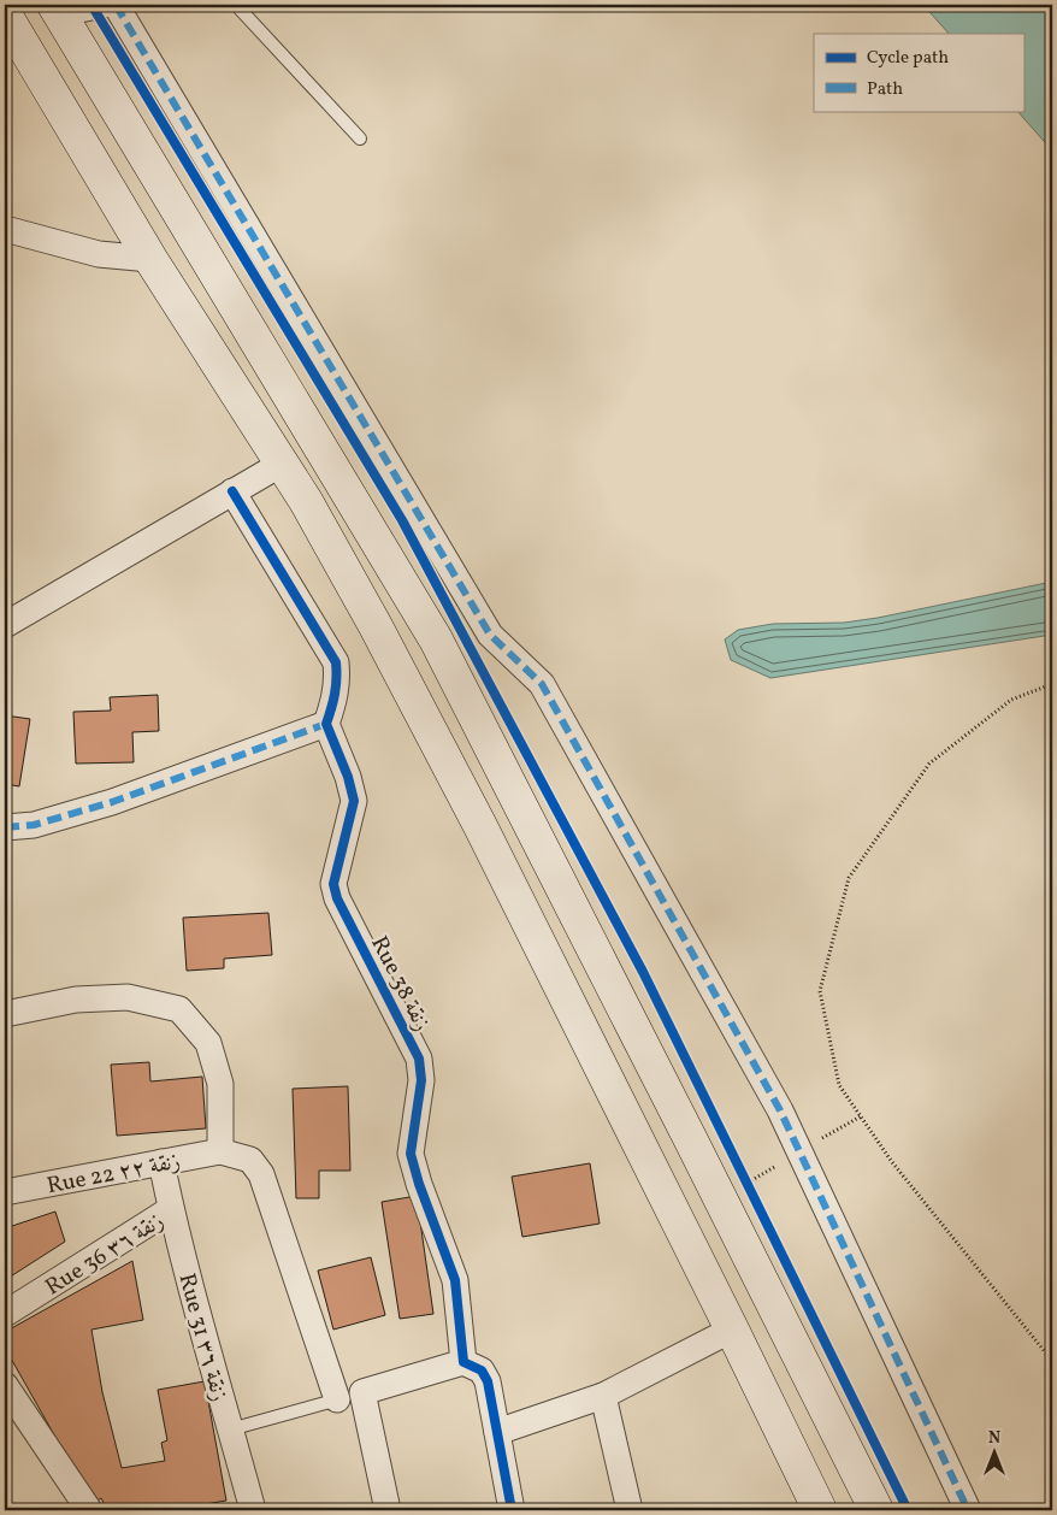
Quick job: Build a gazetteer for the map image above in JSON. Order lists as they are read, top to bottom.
{
  "streets": {
    "street": [
      "Rue 38 زنقة",
      "Rue 22 زنقة ٢٢",
      "Rue 36 زنقة ٣٦",
      "Rue 31 زنقة ٣٦"
    ]
  },
  "crossings": [
    ["Rue 22 زنقة ٢٢", "Rue 31 زنقة ٣٦"],
    ["Rue 36 زنقة ٣٦", "Rue 31 زنقة ٣٦"]
  ],
  "legend": ["Cycle path", "Path"],
  "north": "top"
}
